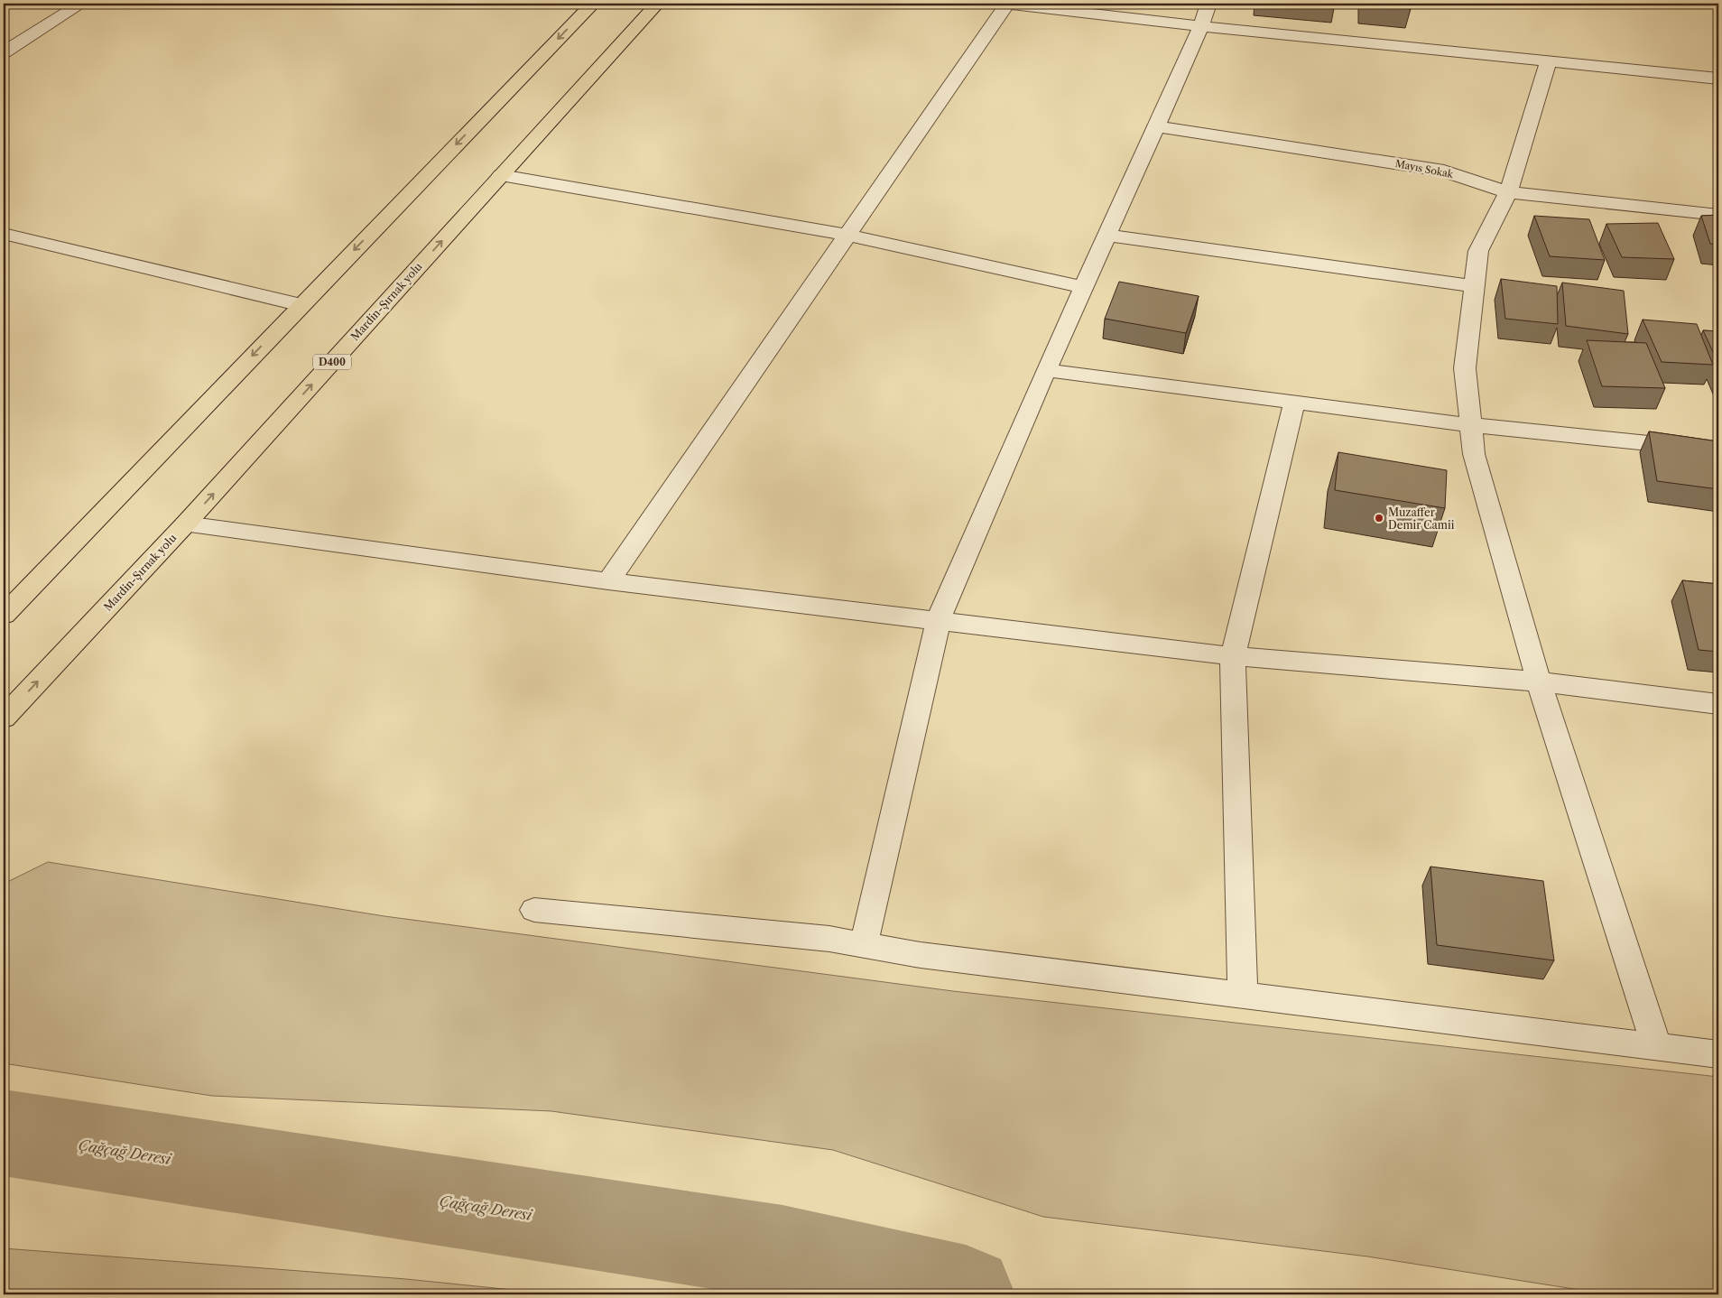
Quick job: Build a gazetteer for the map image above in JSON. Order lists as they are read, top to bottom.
{
  "streets": {
    "highway": ["Mardin-Şırnak yolu", "D400"],
    "street": ["Mayıs Sokak"]
  },
  "water": ["Çağçağ Deresi"],
  "places": ["Muzaffer Demir Camii"]
}
